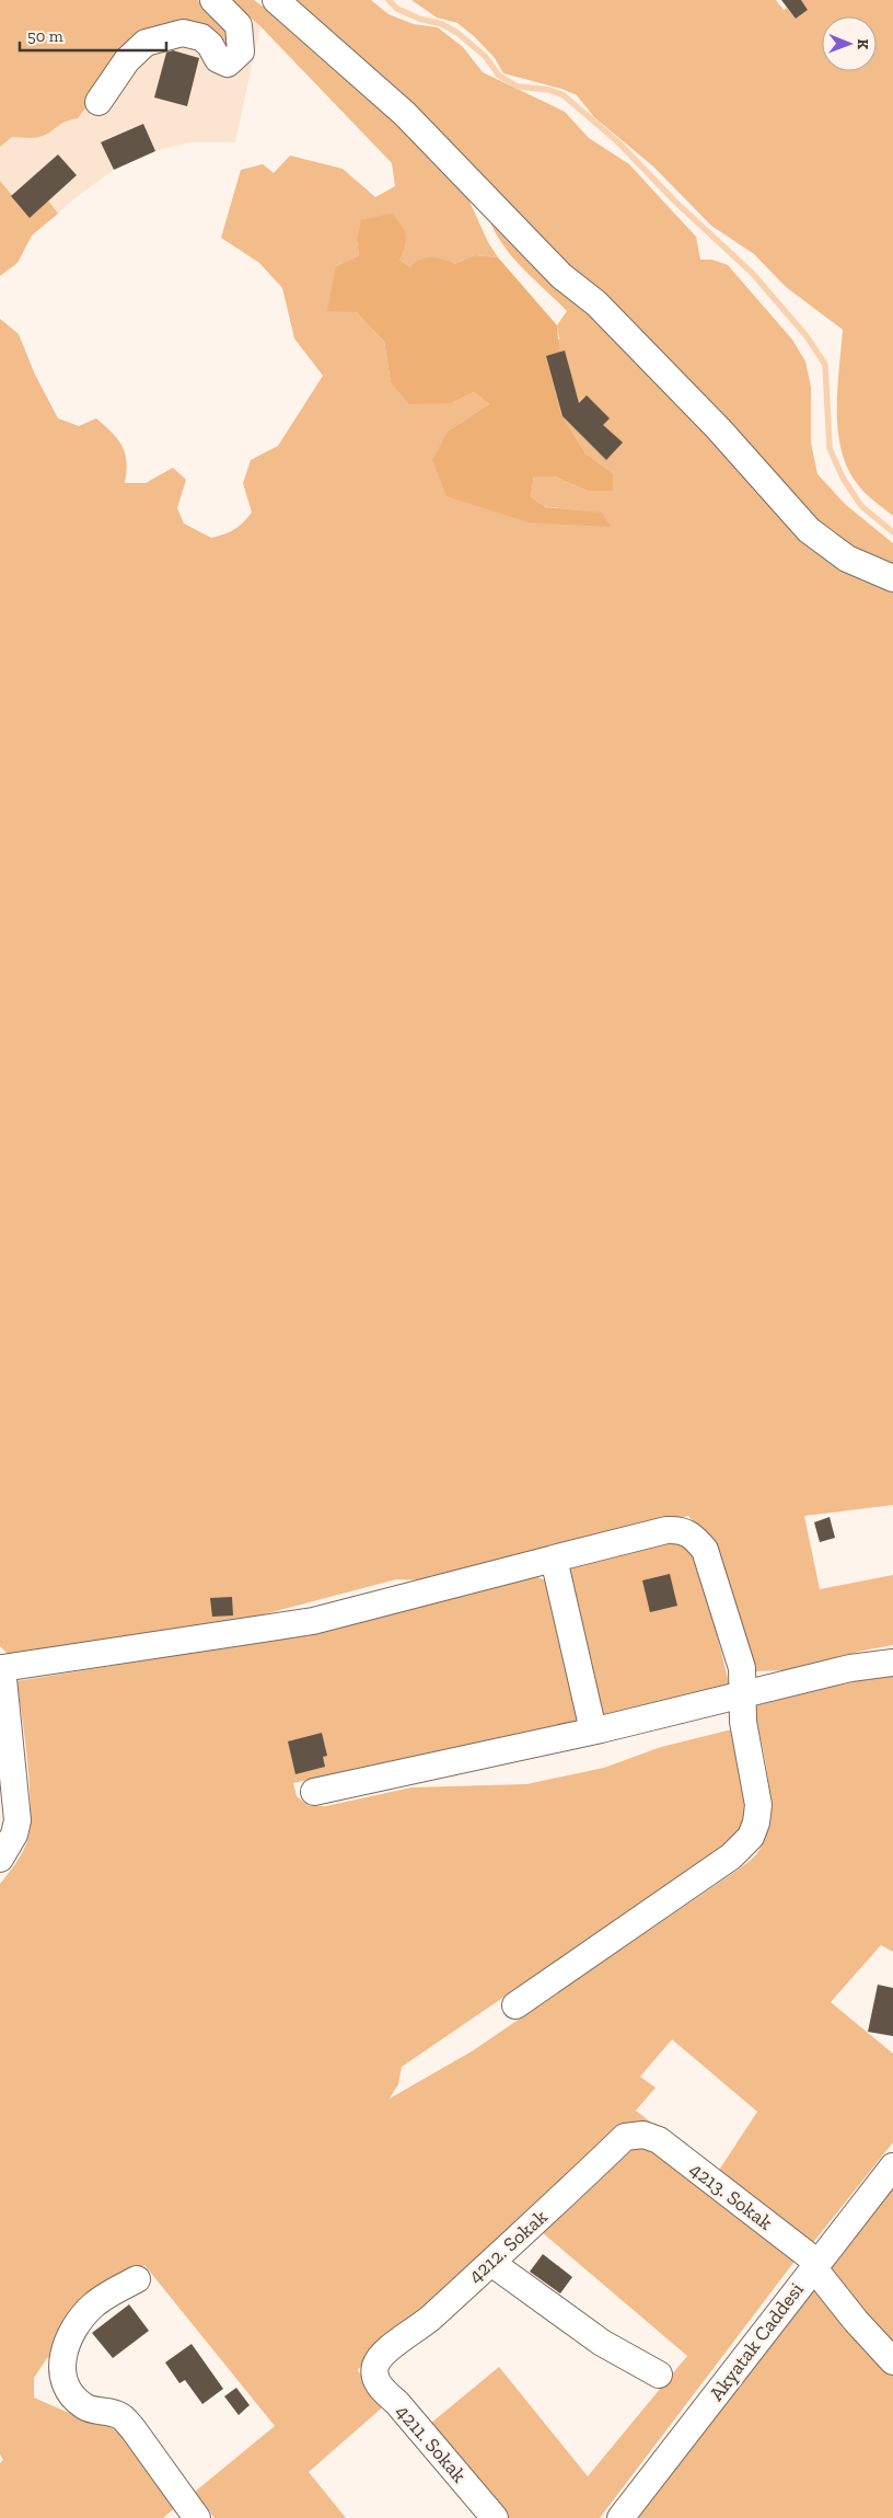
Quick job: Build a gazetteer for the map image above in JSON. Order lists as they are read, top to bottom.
{
  "streets": {
    "street": [
      "4213. Sokak",
      "4212. Sokak",
      "Akyatak Caddesi",
      "4211. Sokak"
    ]
  },
  "crossings": [
    ["4213. Sokak", "4212. Sokak"],
    ["4213. Sokak", "Akyatak Caddesi"],
    ["4212. Sokak", "4211. Sokak"]
  ],
  "scale_bar": "50 m",
  "north": "right"
}
